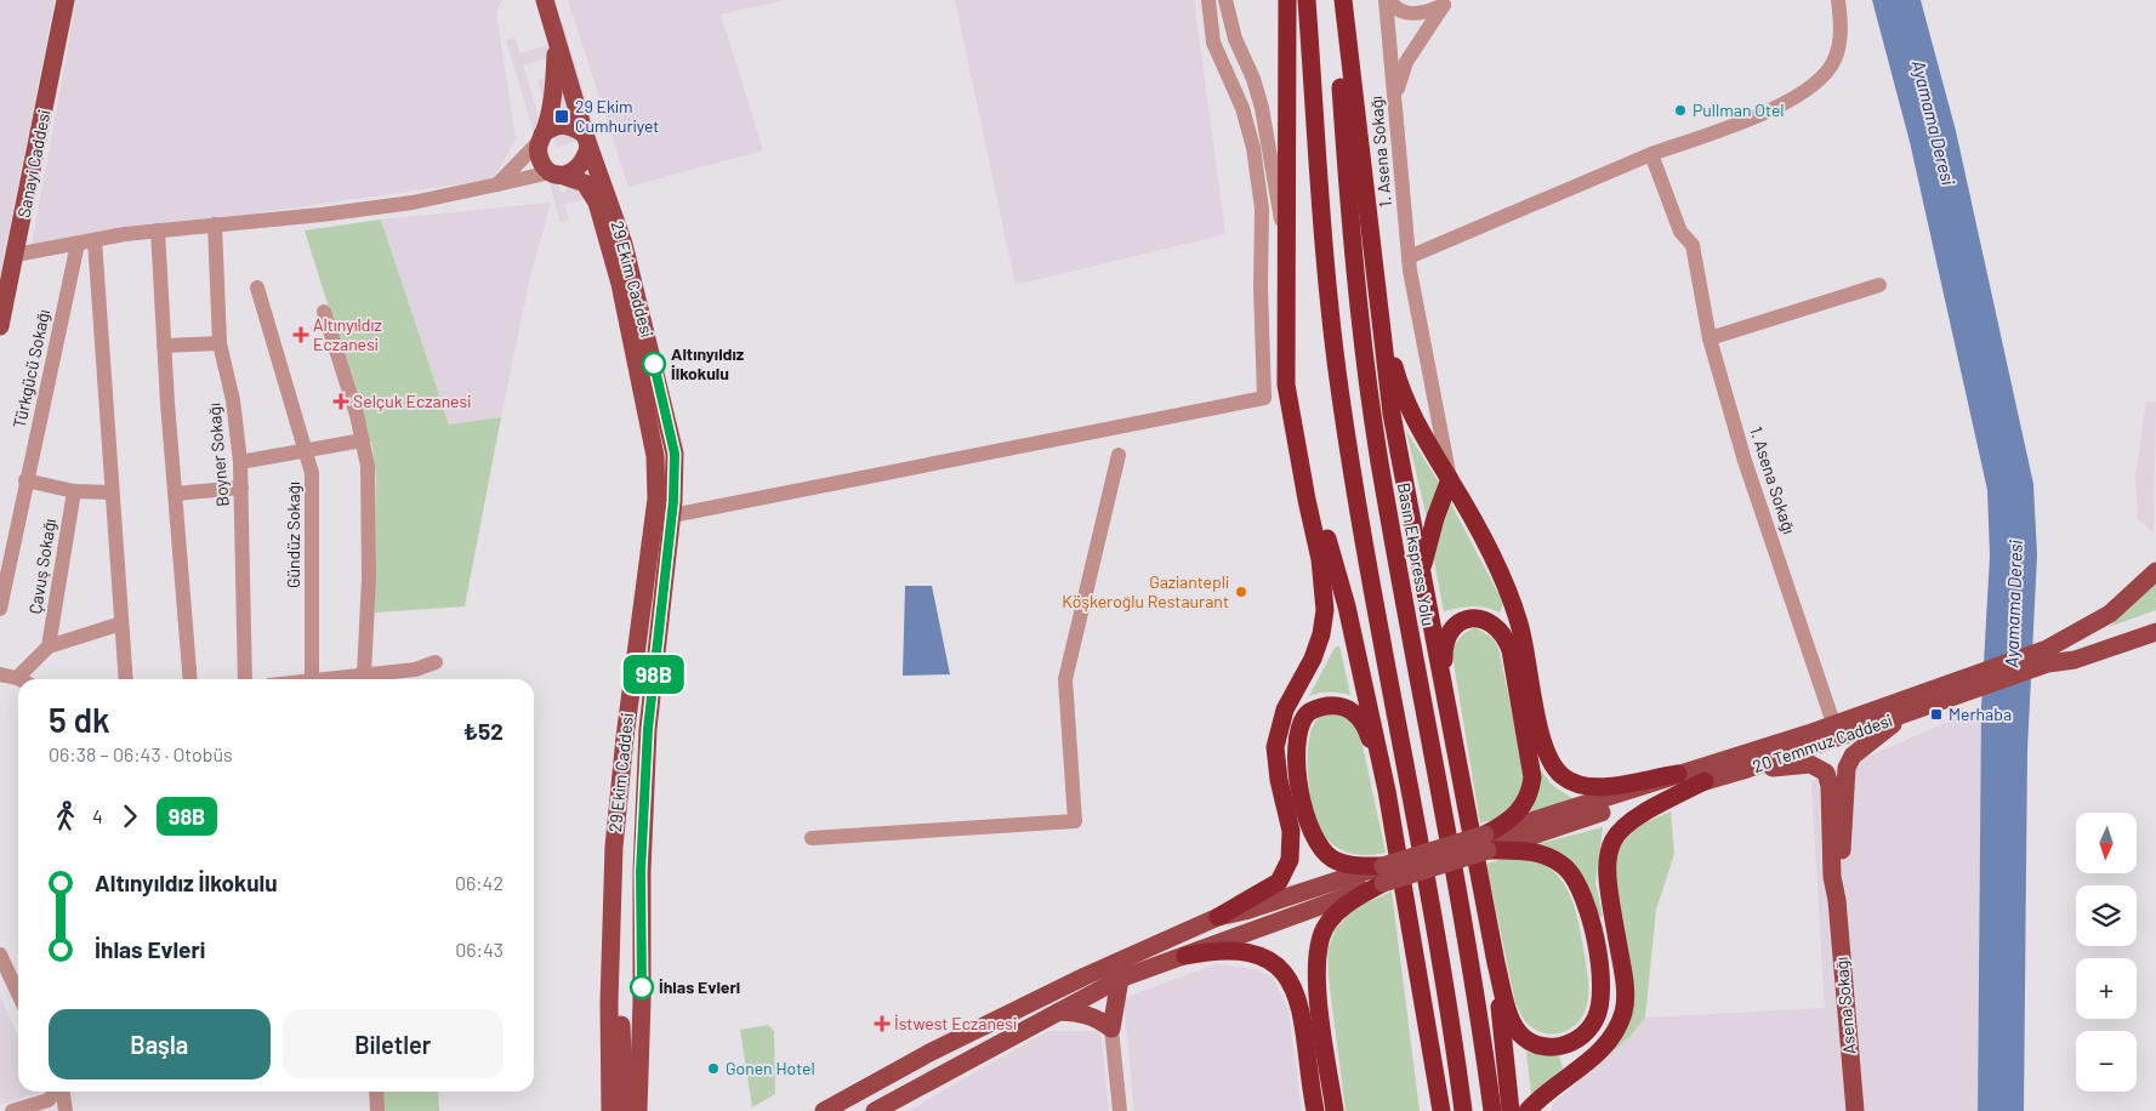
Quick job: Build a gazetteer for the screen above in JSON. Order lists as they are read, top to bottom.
{
  "streets": {
    "highway": ["Basın Ekspress Yolu"],
    "main road": [
      "Sanayi Caddesi",
      "29 Ekim Caddesi",
      "20 Temmuz Caddesi",
      "Asena Sokağı"
    ],
    "street": [
      "1. Asena Sokağı",
      "Türkgücü Sokağı",
      "Boyner Sokağı",
      "Gündüz Sokağı",
      "Çavuş Sokağı"
    ]
  },
  "water": ["Ayamama Deresi"],
  "places": {
    "other": [
      "Pullman Otel",
      "Altınyıldız İlkokulu",
      "Gaziantepli Köşkeroğlu Restaurant",
      "İhlas Evleri",
      "Gonen Hotel"
    ],
    "transit": ["29 Ekim Cumhuriyet", "Merhaba"],
    "health": ["Altınyıldız Eczanesi", "Selçuk Eczanesi", "İstwest Eczanesi"]
  },
  "lines": ["bus line 98B"],
  "north": "bottom",
  "page": {
    "on_map": "98B",
    "heading": ["5 dk", "06:38 – 06:43 · Otobüs", "₺52"],
    "legs": ["4", "98B"],
    "map_buttons": ["+", "−"],
    "list": [
      {
        "name": "Altınyıldız İlkokulu",
        "value": "06:42"
      },
      {
        "name": "İhlas Evleri",
        "value": "06:43"
      }
    ],
    "buttons": ["Başla", "Biletler"]
  }
}
